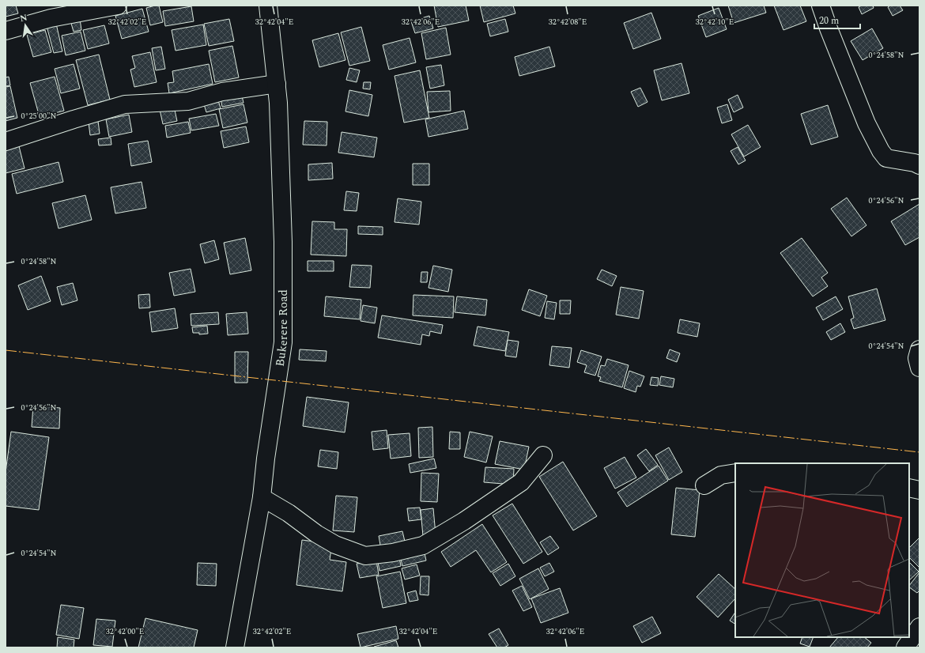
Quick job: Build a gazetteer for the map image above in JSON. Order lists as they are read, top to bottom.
{
  "streets": {
    "street": ["Bukerere Road"]
  },
  "scale_bar": "20 m",
  "north": "top",
  "coordinates": [
    "32°42'02\"E",
    "32°42'04\"E",
    "32°42'06\"E",
    "32°42'08\"E",
    "32°42'10\"E",
    "0°24'58\"N",
    "0°25'00\"N",
    "0°24'56\"N",
    "0°24'54\"N",
    "32°42'00\"E"
  ]
}
